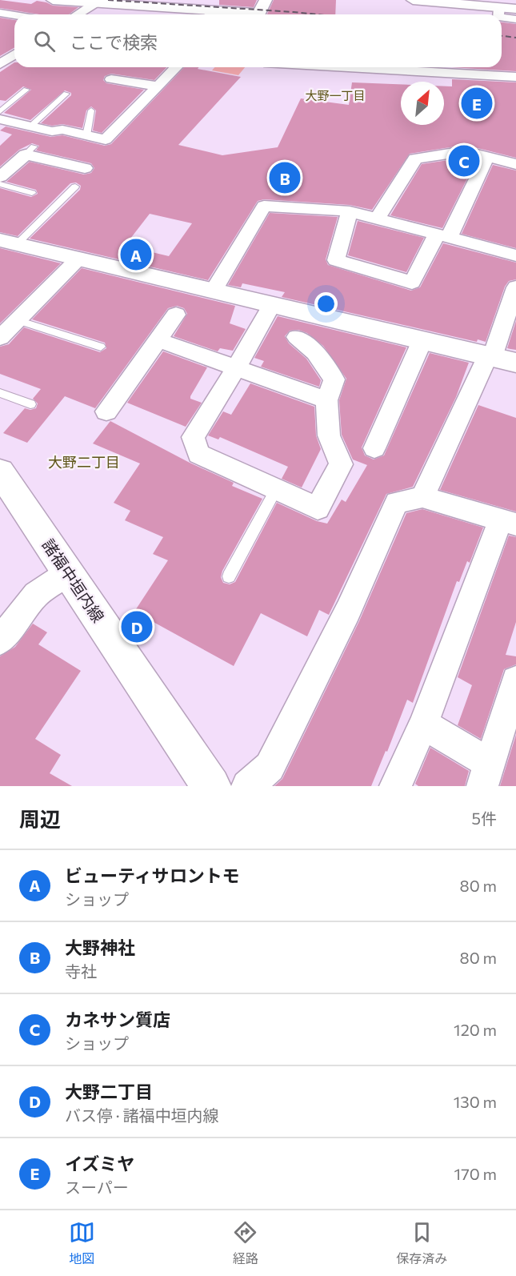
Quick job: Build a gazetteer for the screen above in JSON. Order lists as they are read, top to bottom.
{
  "streets": {
    "street": ["諸福中垣内線"]
  },
  "districts": ["大野一丁目", "大野二丁目"],
  "north": "top right",
  "page": {
    "search": "ここで検索",
    "pins": [
      "E",
      "C",
      "B",
      "A",
      "D"
    ],
    "heading": ["周辺", "5件"],
    "list": [
      {
        "mark": "A",
        "name": "ビューティサロントモ",
        "note": "ショップ",
        "value": "80 m"
      },
      {
        "mark": "B",
        "name": "大野神社",
        "note": "寺社",
        "value": "80 m"
      },
      {
        "mark": "C",
        "name": "カネサン質店",
        "note": "ショップ",
        "value": "120 m"
      },
      {
        "mark": "D",
        "name": "大野二丁目",
        "note": "バス停 · 諸福中垣内線",
        "value": "130 m"
      },
      {
        "mark": "E",
        "name": "イズミヤ",
        "note": "スーパー",
        "value": "170 m"
      }
    ],
    "nav": ["地図", "経路", "保存済み"]
  }
}
